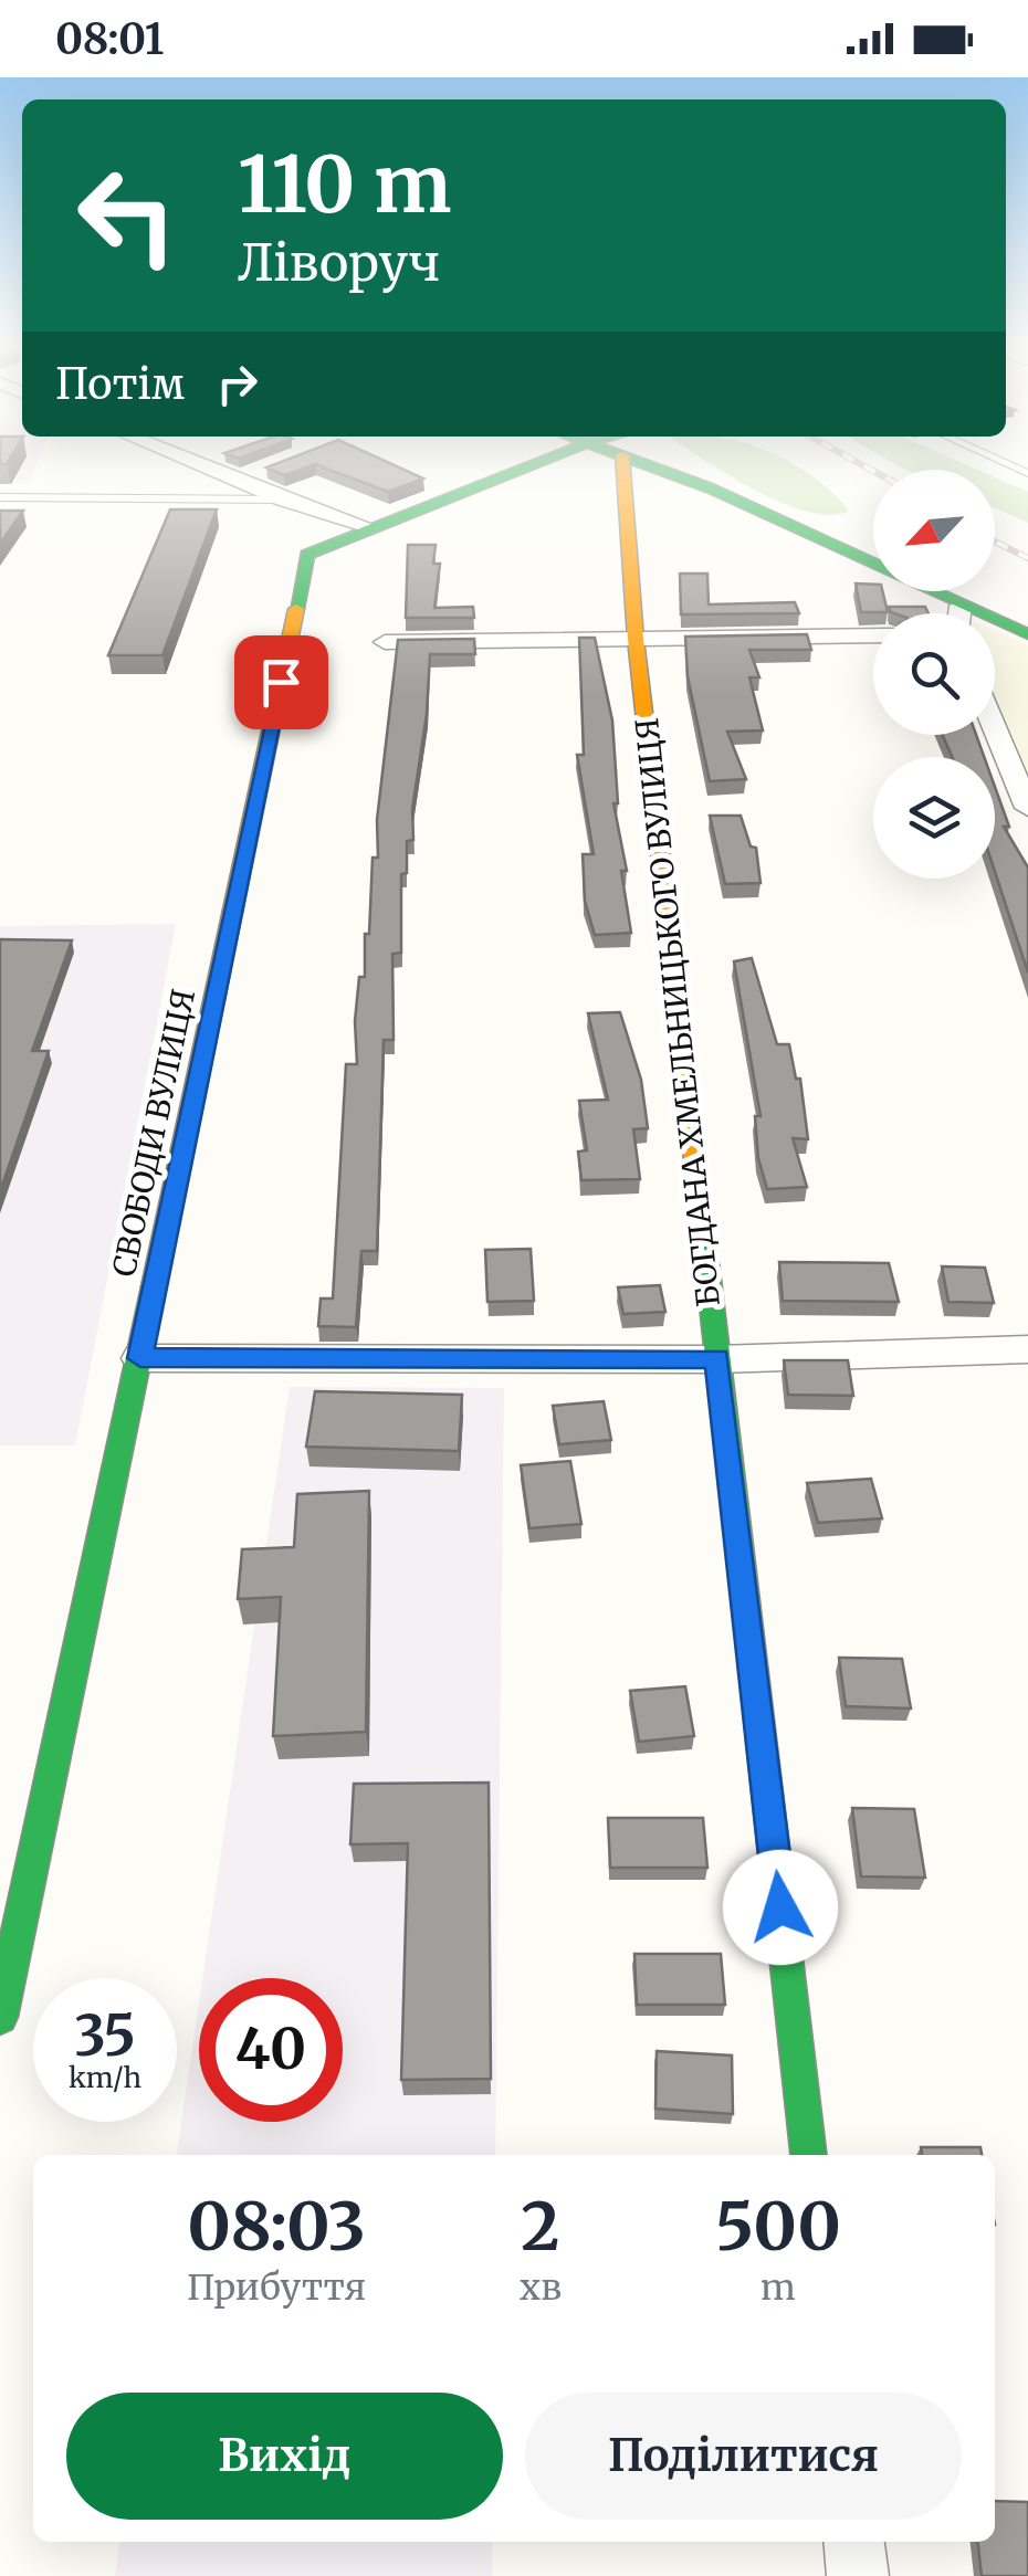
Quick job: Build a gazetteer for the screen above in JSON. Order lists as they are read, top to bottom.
{
  "streets": {
    "street": ["БОГДАНА ХМЕЛЬНИЦЬКОГО ВУЛИЦЯ", "СВОБОДИ ВУЛИЦЯ"]
  },
  "north": "bottom left",
  "page": {
    "status": "08:01",
    "turn": ["110 m", "Ліворуч"],
    "then": "Потім",
    "speed": "35 km/h",
    "limit": "40",
    "eta": [
      "08:03",
      "Прибуття",
      "2",
      "хв",
      "500",
      "m"
    ],
    "buttons": ["Вихід", "Поділитися"]
  }
}
